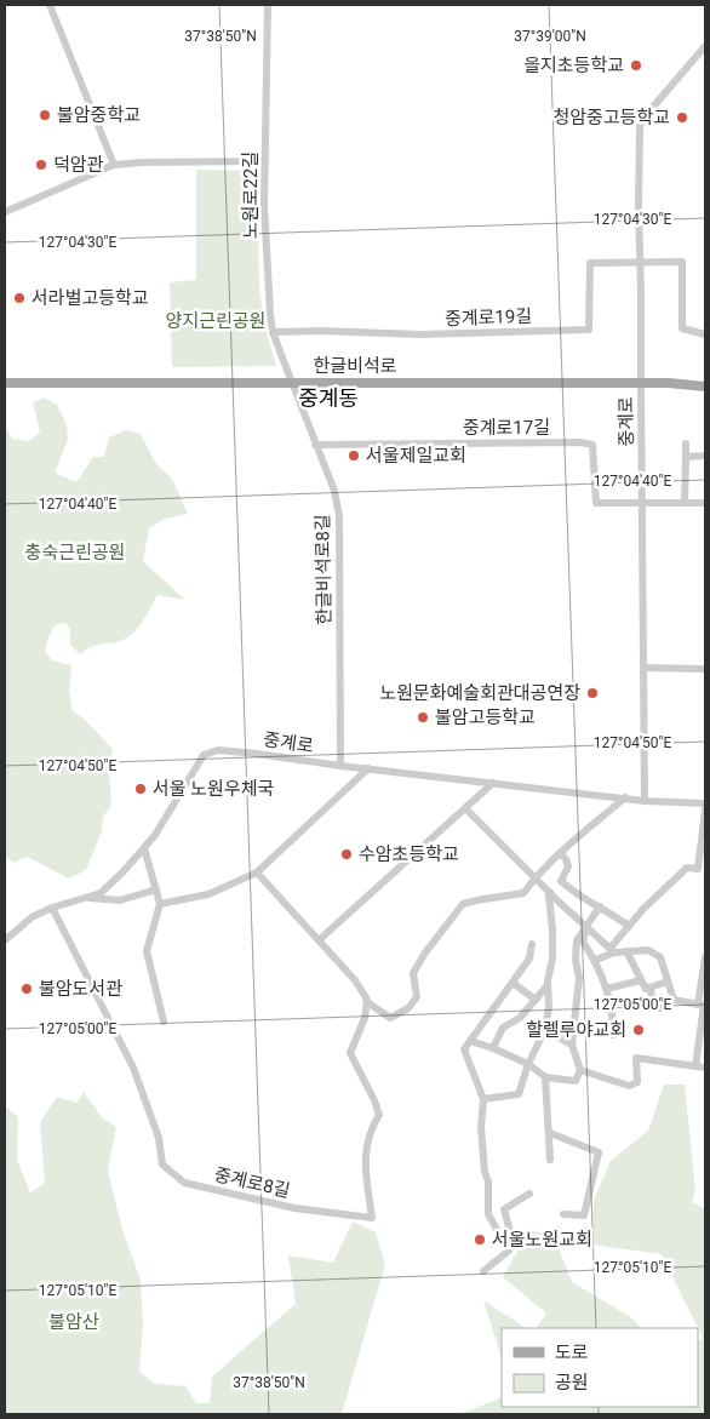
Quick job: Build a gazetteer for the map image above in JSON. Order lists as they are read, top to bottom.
{
  "streets": {
    "main road": ["한글비석로"],
    "street": [
      "노원로22길",
      "중계로19길",
      "중계로",
      "중계로17길",
      "한글비석로8길",
      "중계로8길"
    ]
  },
  "crossings": [
    ["노원로22길", "중계로19길"],
    ["노원로22길", "한글비석로"],
    ["노원로22길", "한글비석로8길"],
    ["중계로19길", "중계로"],
    ["한글비석로", "중계로"],
    ["한글비석로", "한글비석로8길"],
    ["중계로", "중계로17길"],
    ["중계로", "한글비석로8길"],
    ["중계로", "중계로8길"],
    ["중계로17길", "한글비석로8길"]
  ],
  "districts": ["중계동"],
  "parks": ["양지근린공원", "충숙근린공원", "불암산"],
  "places": [
    "을지초등학교",
    "불암중학교",
    "청암중고등학교",
    "덕암관",
    "서라벌고등학교",
    "서울제일교회",
    "노원문화예술회관대공연장",
    "불암고등학교",
    "서울 노원우체국",
    "수암초등학교",
    "불암도서관",
    "할렐루야교회",
    "서울노원교회"
  ],
  "legend": ["도로", "공원"],
  "coordinates": [
    "37°38'50\"N",
    "37°39'00\"N",
    "127°04'30\"E",
    "127°04'40\"E",
    "127°04'50\"E",
    "127°05'00\"E",
    "127°05'10\"E"
  ]
}
